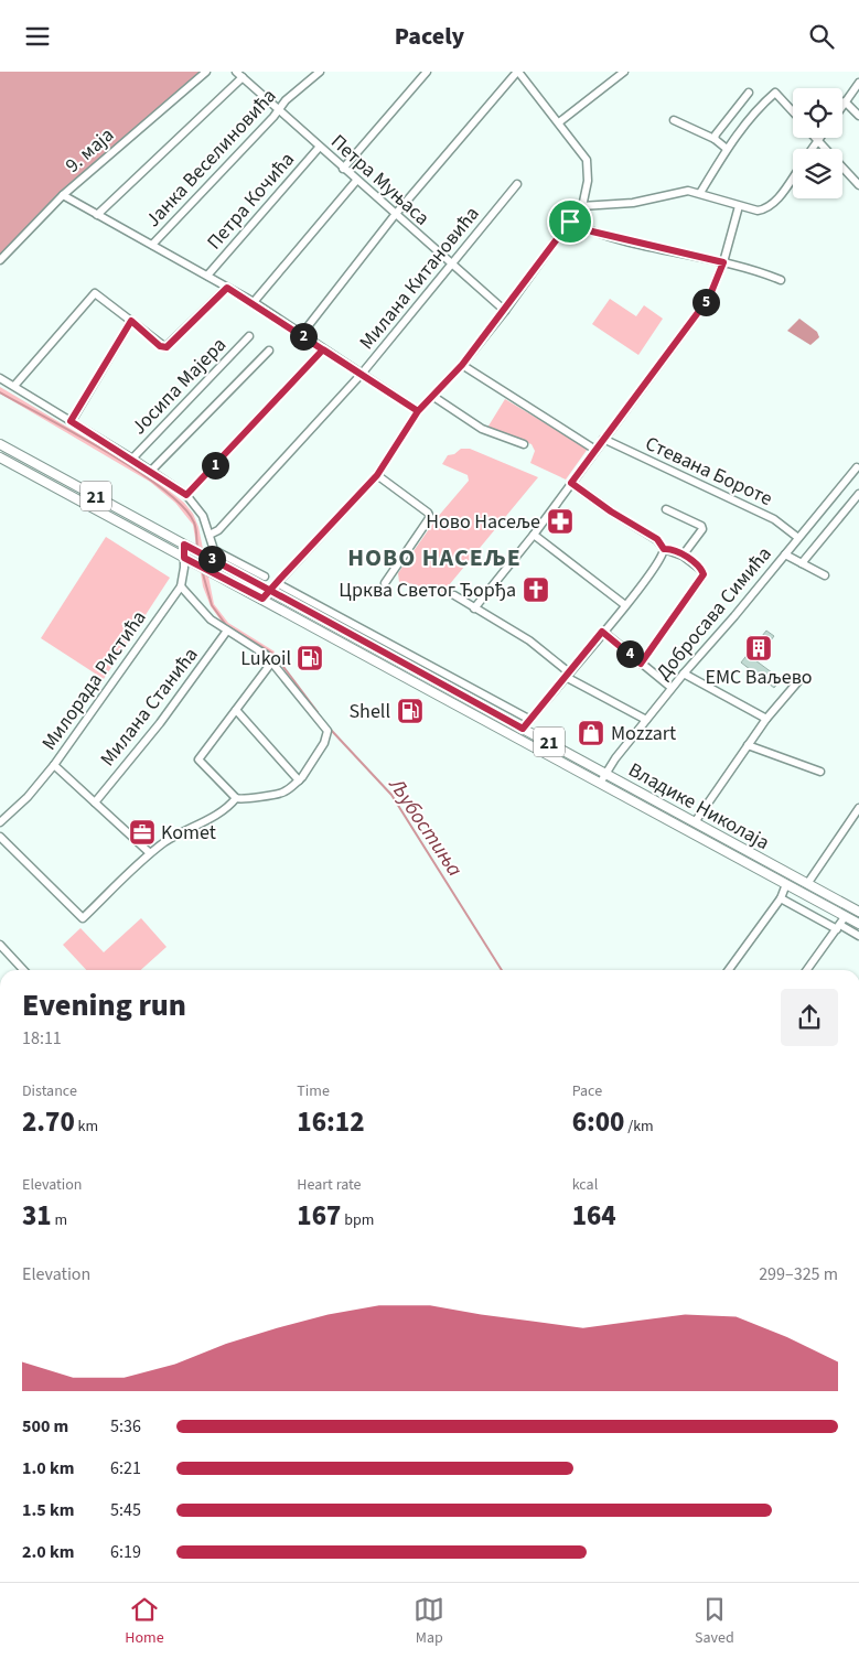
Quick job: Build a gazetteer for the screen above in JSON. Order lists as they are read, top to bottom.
{
  "streets": {
    "main road": ["21", "Владике Николаја"],
    "street": [
      "9. маја",
      "Јанка Веселиновића",
      "Петра Муњаса",
      "Петра Кочића",
      "Милана Китановића",
      "Јосипа Мајера",
      "Стевана Бороте",
      "Добросава Симића",
      "Милорада Ристића",
      "Милана Станића"
    ]
  },
  "crossings": [
    ["Јанка Веселиновића", "Петра Муњаса"],
    ["Петра Муњаса", "Петра Кочића"],
    ["Петра Муњаса", "Милана Китановића"],
    ["Стевана Бороте", "Добросава Симића"],
    ["Добросава Симића", "Владике Николаја"],
    ["Милорада Ристића", "Владике Николаја"]
  ],
  "districts": ["НОВО НАСЕЉЕ"],
  "water": ["Љубостиња"],
  "places": {
    "pharmacy": ["Ново Насеље"],
    "church": ["Црква Светог Ђорђа"],
    "building": ["ЕМС Ваљево"],
    "fuel station": ["Lukoil", "Shell"],
    "shop": ["Mozzart"],
    "office": ["Komet"]
  },
  "page": {
    "header": "Pacely",
    "pins": [
      "5",
      "2",
      "1",
      "3",
      "4"
    ],
    "heading": ["Evening run", "18:11"],
    "stats": [
      ["Distance", "2.70 km"],
      ["Time", "16:12"],
      ["Pace", "6:00 /km"],
      ["Elevation", "31 m"],
      ["Heart rate", "167 bpm"],
      ["kcal", "164"]
    ],
    "chart": ["Elevation", "299–325 m"],
    "list": [
      {
        "name": "500 m",
        "note": "5:36"
      },
      {
        "name": "1.0 km",
        "note": "6:21"
      },
      {
        "name": "1.5 km",
        "note": "5:45"
      },
      {
        "name": "2.0 km",
        "note": "6:19"
      }
    ],
    "tabs": ["Home", "Map", "Saved"]
  }
}
